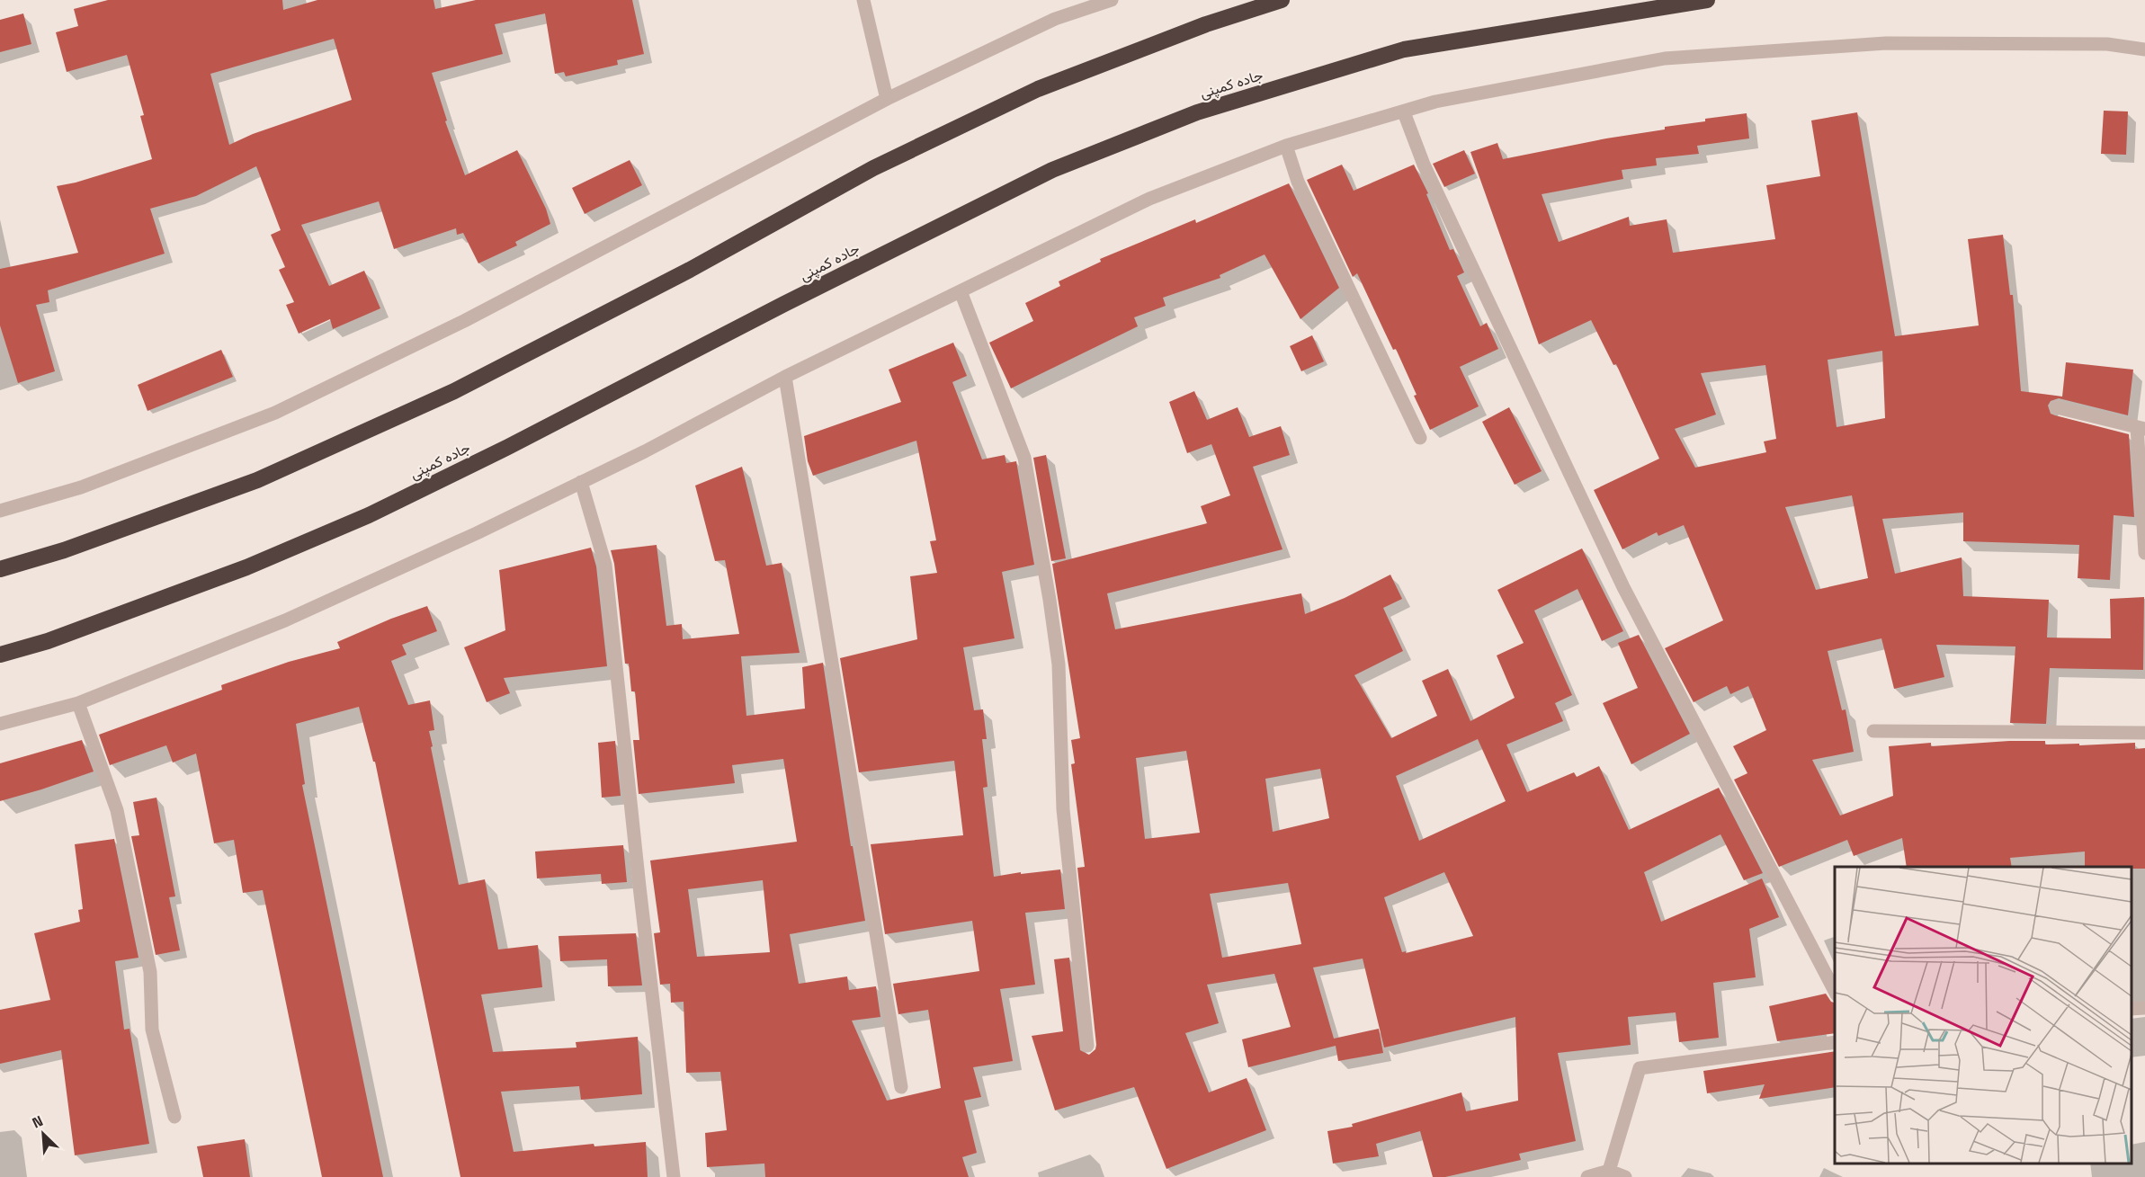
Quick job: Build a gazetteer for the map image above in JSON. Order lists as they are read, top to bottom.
{
  "streets": {
    "highway": ["جاده کمپنی"]
  },
  "north": "top left"
}
